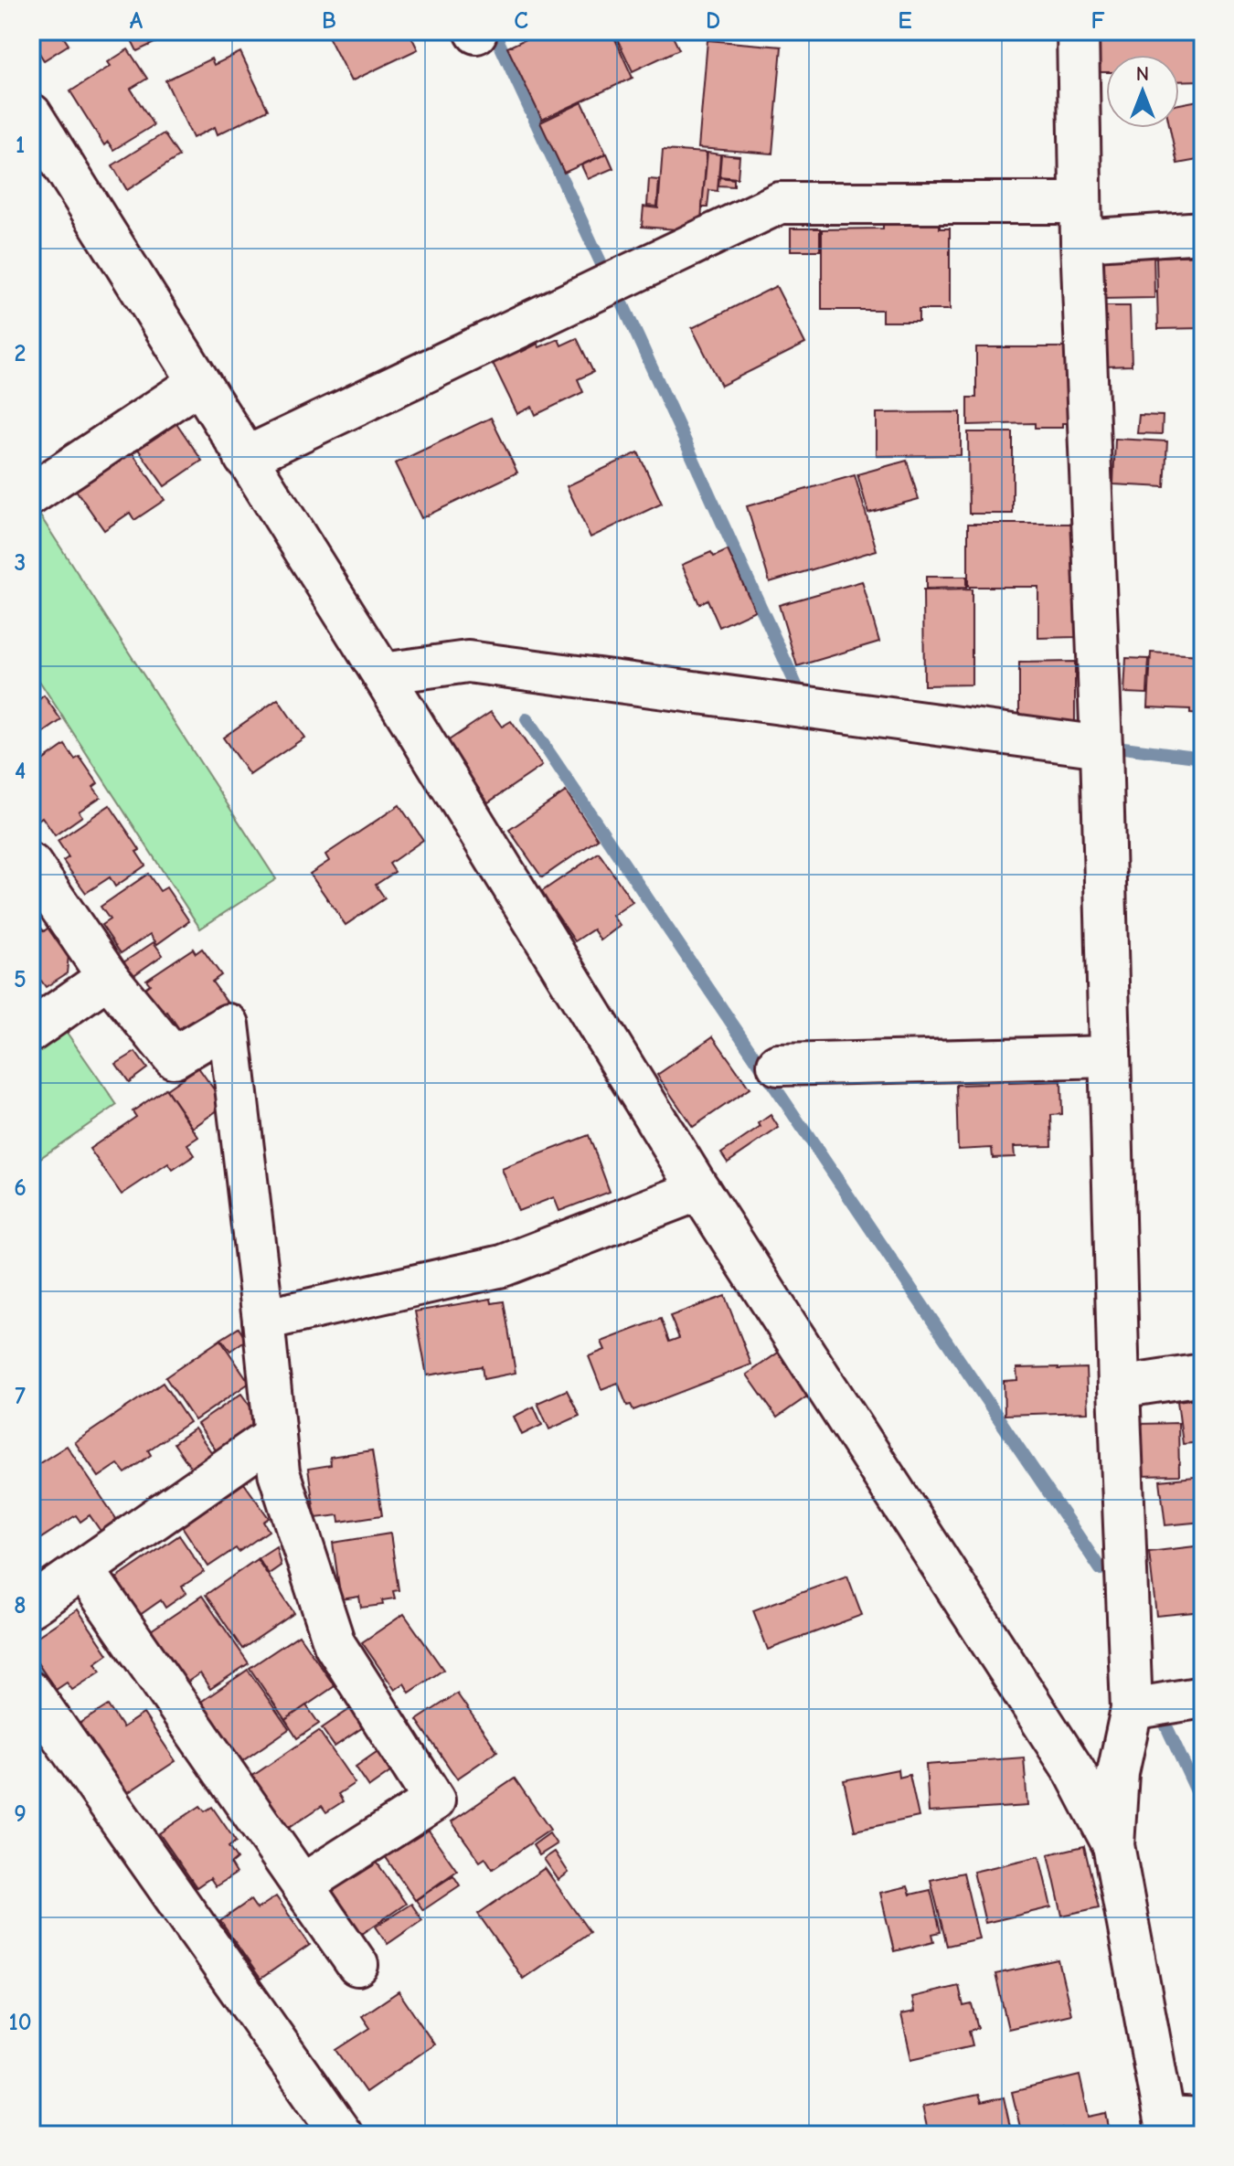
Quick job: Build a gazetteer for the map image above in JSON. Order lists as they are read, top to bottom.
{
  "north": "top",
  "grid": {
    "columns": [
      "A",
      "B",
      "C",
      "D",
      "E",
      "F"
    ],
    "rows": [
      "1",
      "2",
      "3",
      "4",
      "5",
      "6",
      "7",
      "8",
      "9",
      "10"
    ]
  }
}
